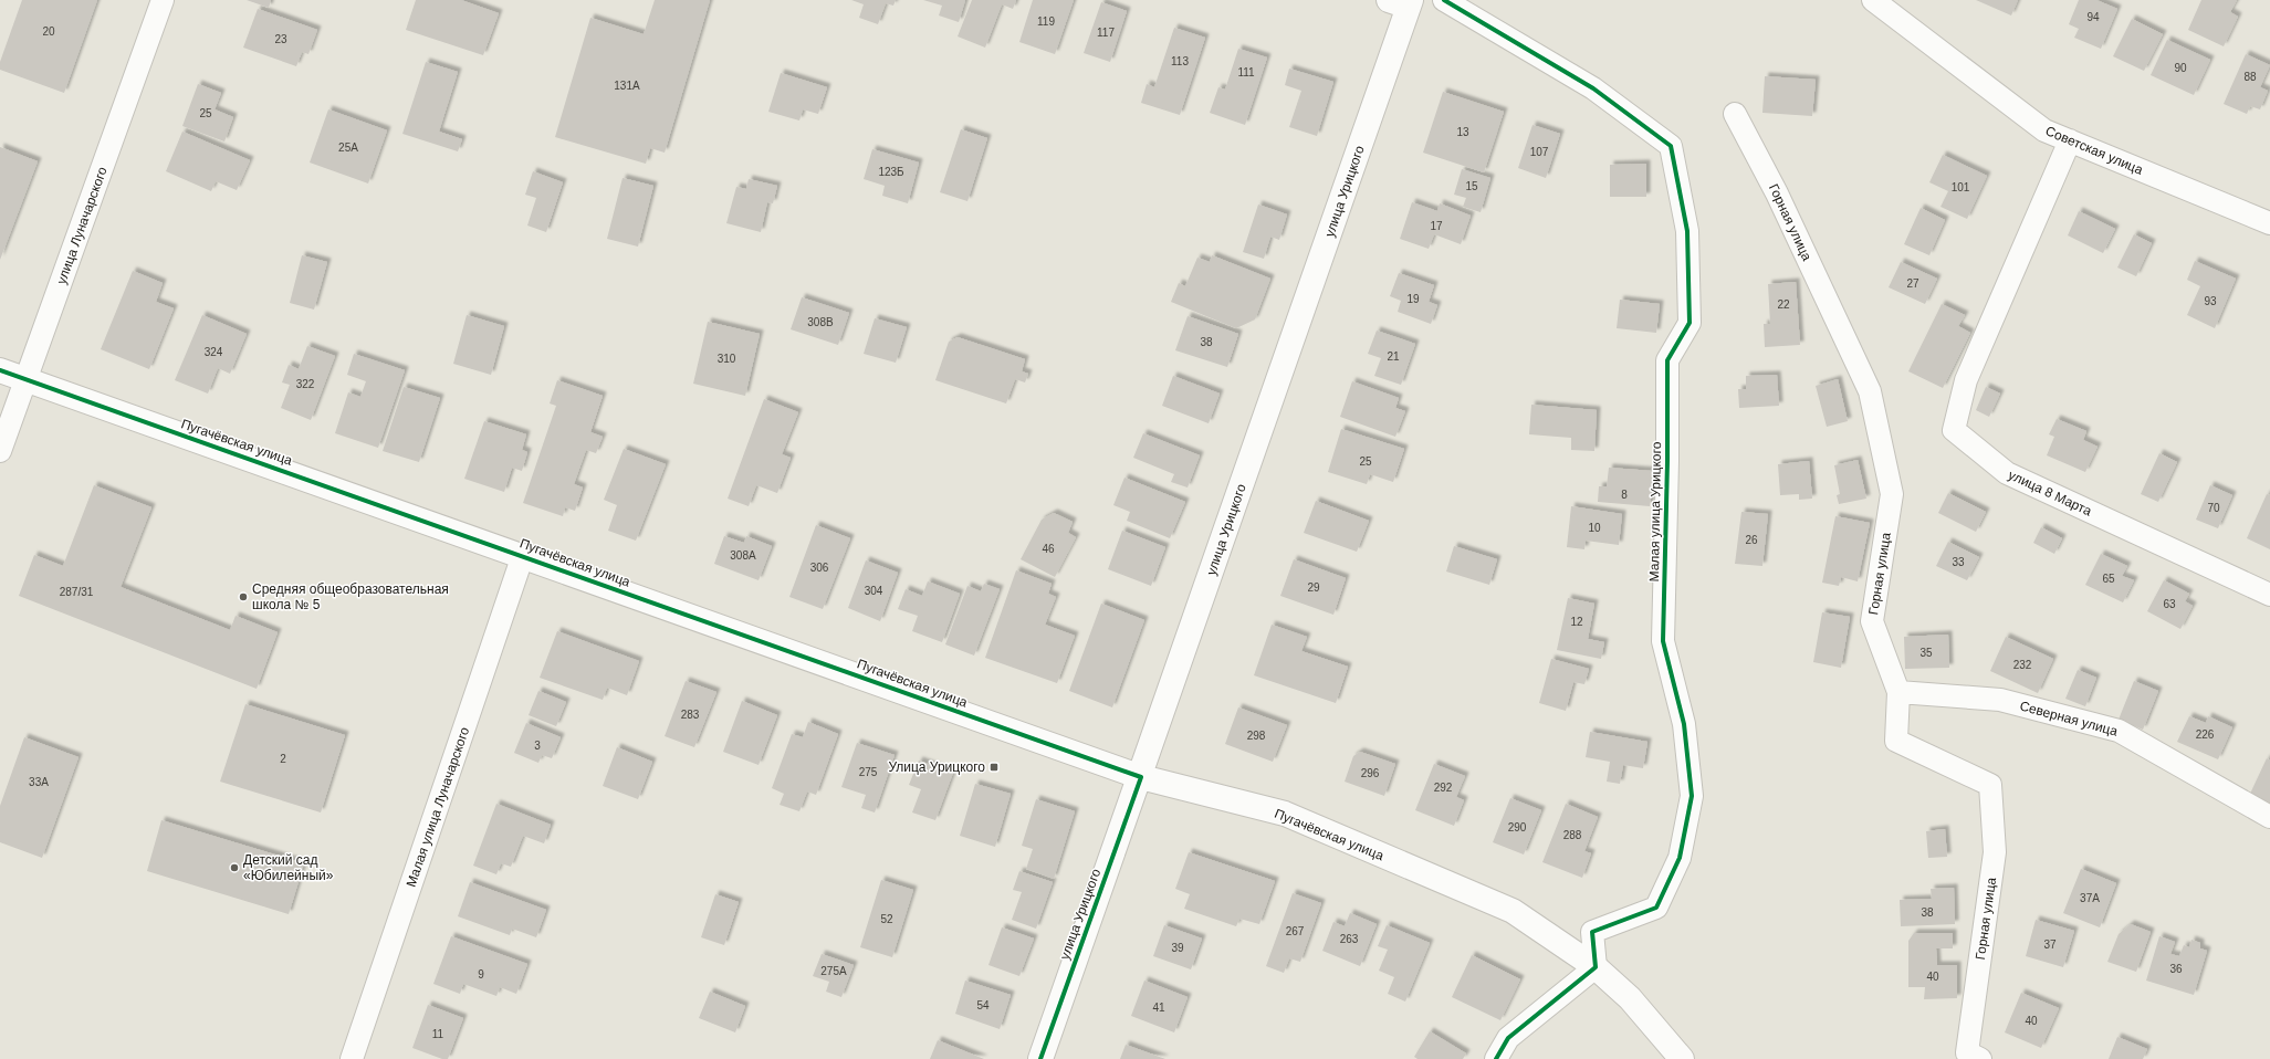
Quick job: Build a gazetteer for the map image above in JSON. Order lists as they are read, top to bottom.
{
  "streets": {
    "street": [
      "Советская улица",
      "улица Урицкого",
      "Горная улица",
      "улица Луначарского",
      "Пугачёвская улица",
      "улица 8 Марта",
      "Малая улица Урицкого",
      "Северная улица",
      "Малая улица Луначарского"
    ]
  },
  "crossings": [
    ["Советская улица", "улица 8 Марта"],
    ["улица Урицкого", "Пугачёвская улица"],
    ["Горная улица", "Северная улица"],
    ["улица Луначарского", "Пугачёвская улица"],
    ["Пугачёвская улица", "Малая улица Урицкого"],
    ["Пугачёвская улица", "Малая улица Луначарского"]
  ],
  "places": {
    "other": ["Средняя общеобразовательная школа № 5", "Детский сад «Юбилейный»"],
    "transit": ["Улица Урицкого"]
  },
  "house_numbers": [
    "94",
    "119",
    "20",
    "117",
    "23",
    "113",
    "90",
    "111",
    "88",
    "131А",
    "25",
    "13",
    "25А",
    "107",
    "123Б",
    "15",
    "101",
    "17",
    "27",
    "19",
    "93",
    "22",
    "308В",
    "38",
    "324",
    "21",
    "310",
    "322",
    "25",
    "8",
    "70",
    "10",
    "26",
    "46",
    "308А",
    "33",
    "306",
    "65",
    "29",
    "304",
    "287/31",
    "63",
    "12",
    "35",
    "232",
    "283",
    "226",
    "298",
    "3",
    "2",
    "275",
    "296",
    "33А",
    "292",
    "290",
    "288",
    "37А",
    "38",
    "52",
    "267",
    "263",
    "37",
    "39",
    "36",
    "275А",
    "9",
    "40",
    "54",
    "41",
    "40",
    "11"
  ]
}
